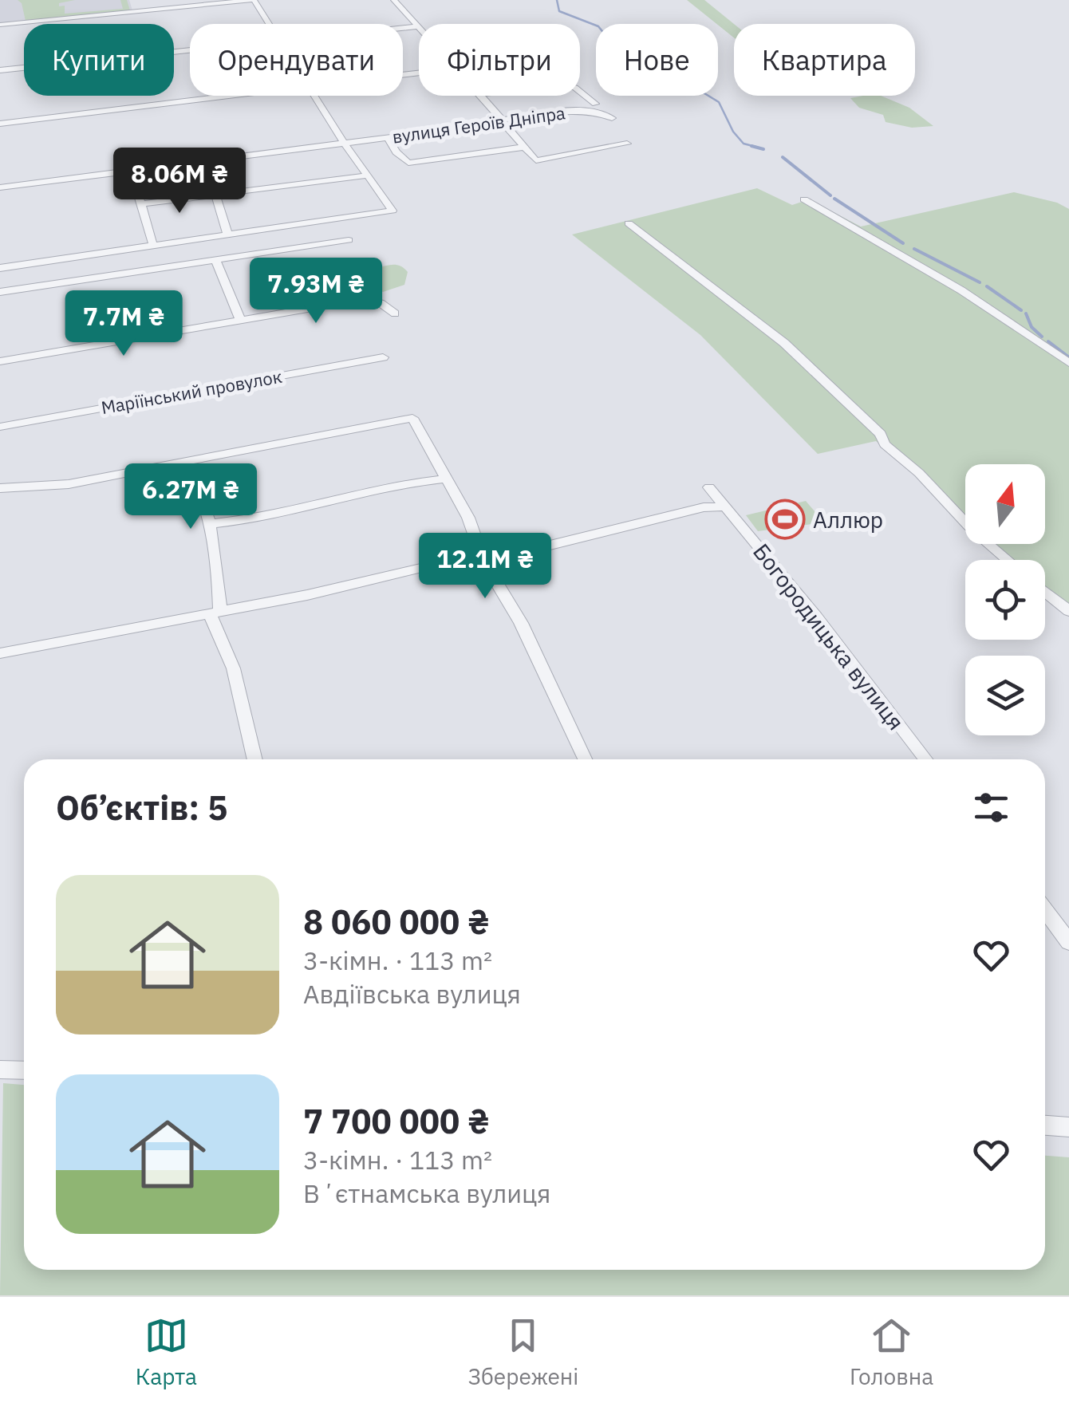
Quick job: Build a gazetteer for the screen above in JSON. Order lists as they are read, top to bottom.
{
  "streets": {
    "street": ["вулиця Героїв Дніпра", "Маріїнський провулок", "Богородицька вулиця"]
  },
  "places": {
    "sports": ["Аллюр"]
  },
  "north": "top",
  "page": {
    "chip": [
      "Купити",
      "Орендувати",
      "Фільтри",
      "Нове",
      "Квартира"
    ],
    "price": [
      "8.06M ₴",
      "7.93M ₴",
      "7.7M ₴",
      "6.27M ₴",
      "12.1M ₴"
    ],
    "heading": "Об’єктів: 5",
    "list": [
      {
        "name": "8 060 000 ₴",
        "note": "3-кімн. · 113 m² · Авдіївська вулиця"
      },
      {
        "name": "7 700 000 ₴",
        "note": "3-кімн. · 113 m² · Вʼєтнамська вулиця"
      }
    ],
    "tabs": ["Карта", "Збережені", "Головна"]
  }
}
